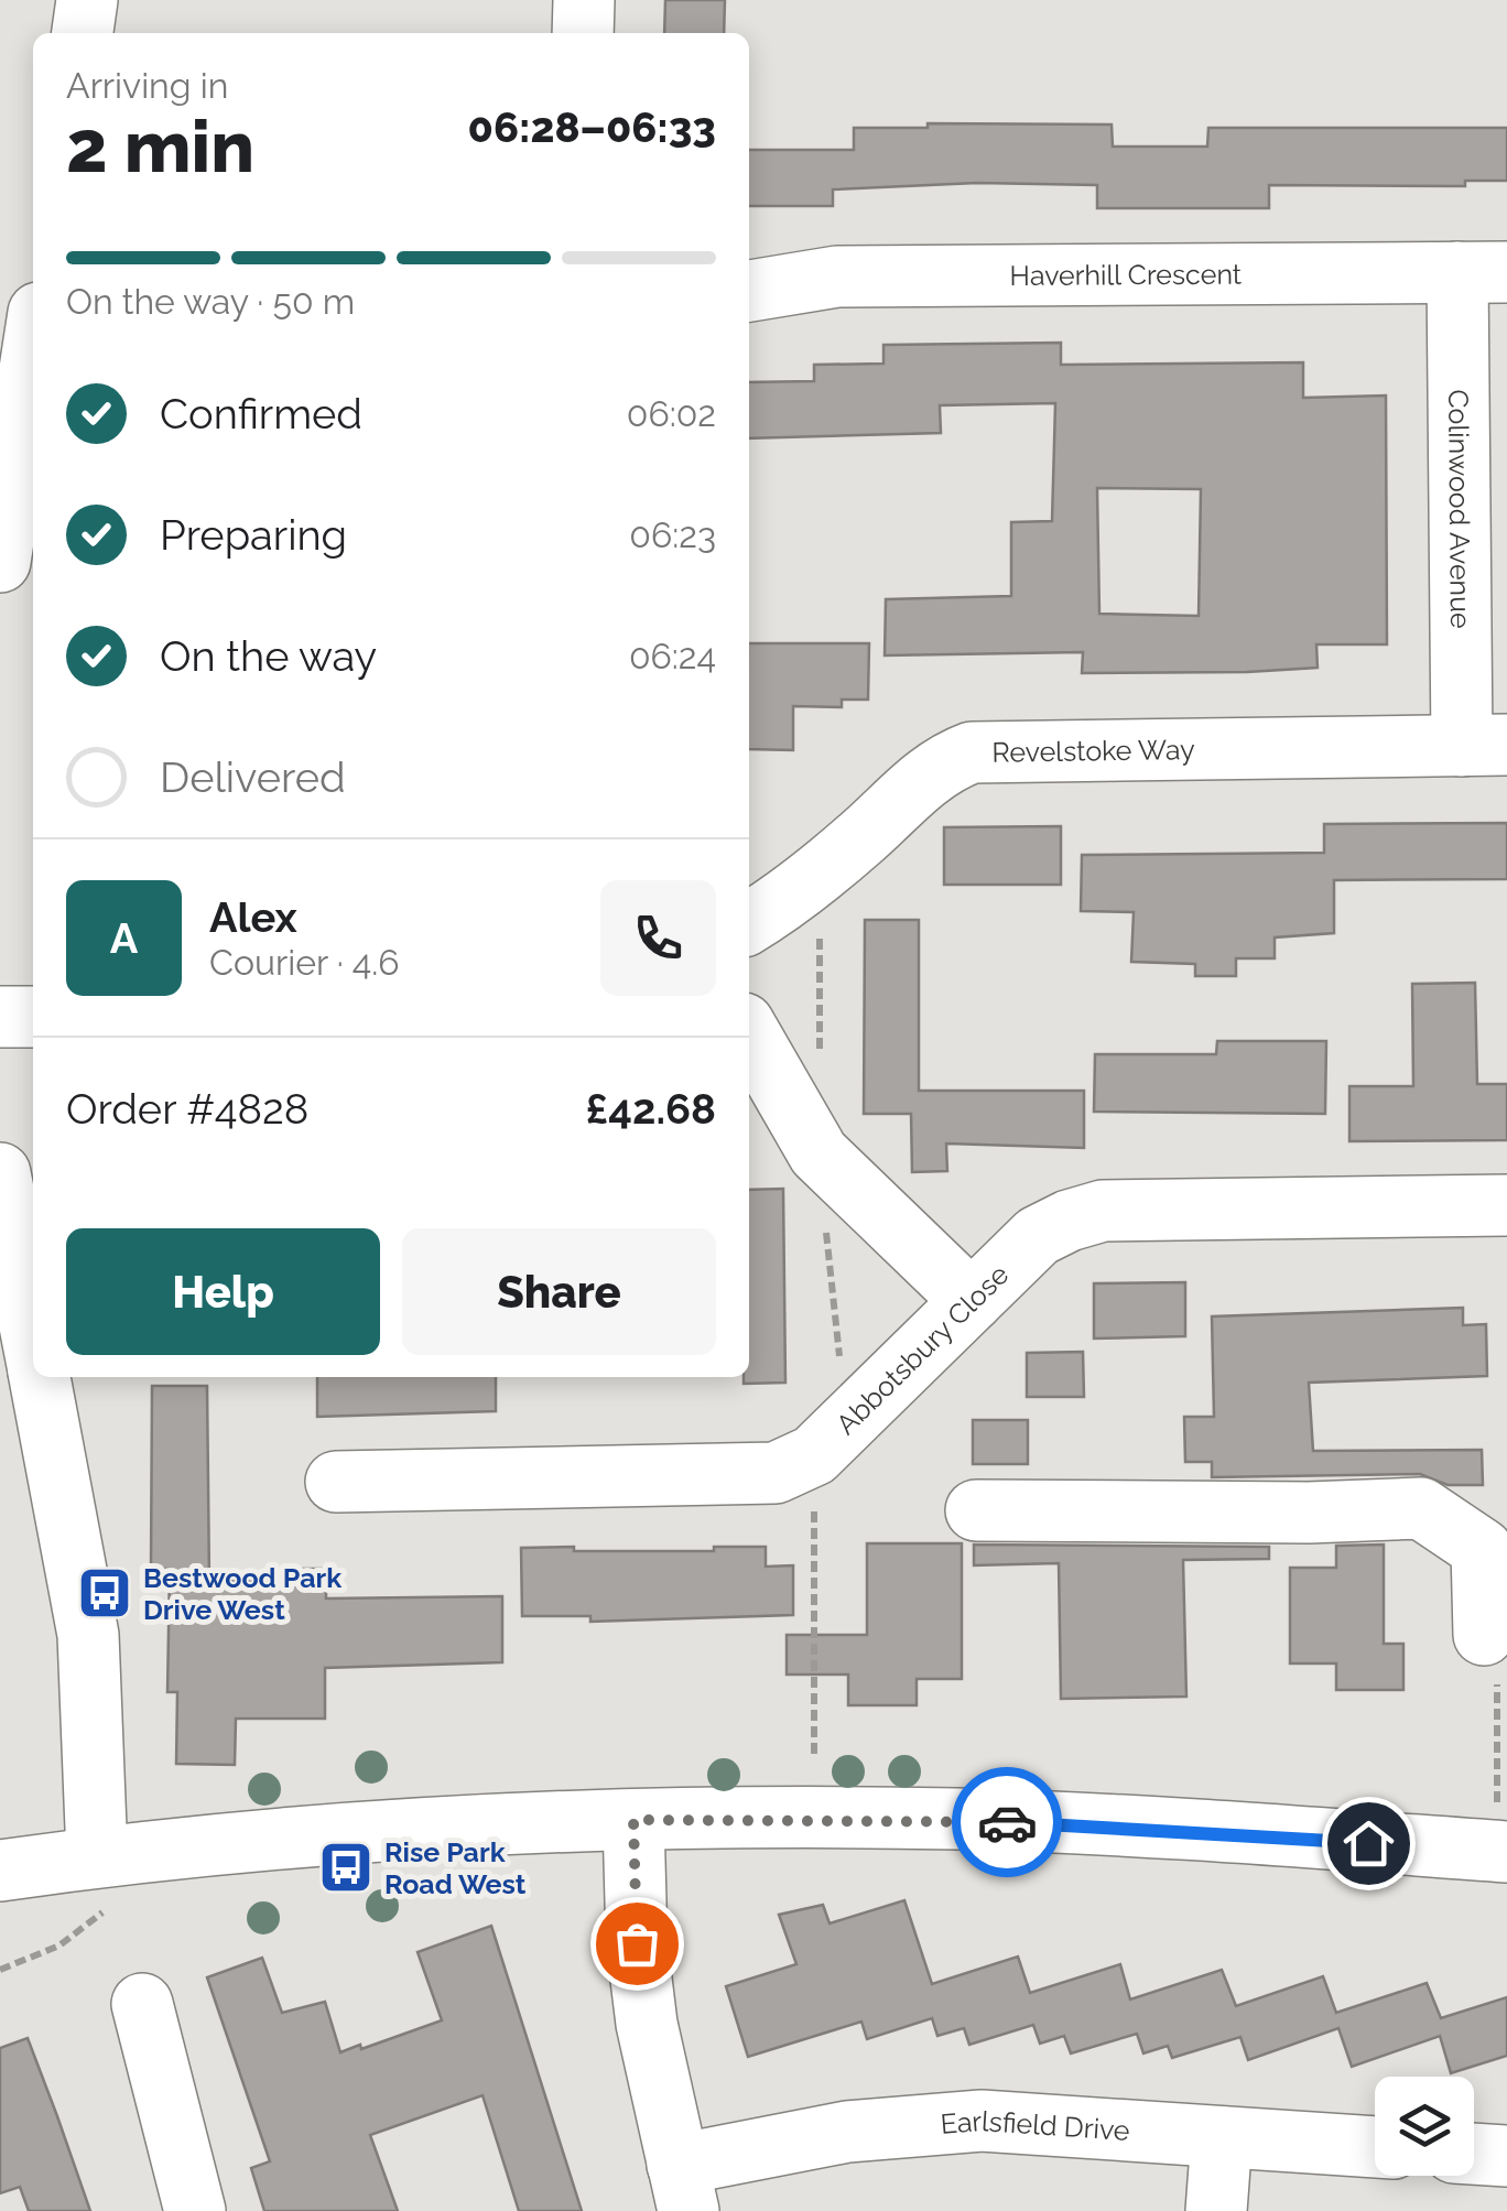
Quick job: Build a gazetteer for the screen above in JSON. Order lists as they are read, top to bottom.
{
  "streets": {
    "street": [
      "Haverhill Crescent",
      "Colinwood Avenue",
      "Revelstoke Way",
      "Abbotsbury Close",
      "Earlsfield Drive"
    ]
  },
  "crossings": [
    ["Haverhill Crescent", "Colinwood Avenue"],
    ["Colinwood Avenue", "Revelstoke Way"]
  ],
  "places": {
    "bus stop": ["Bestwood Park Drive West", "Rise Park Road West"]
  },
  "page": {
    "heading": ["2 min", "Arriving in", "06:28–06:33"],
    "panel": [
      "Alex",
      "Courier · 4.6",
      "Order #4828",
      "£42.68"
    ],
    "bar": "On the way · 50 m",
    "list": [
      ["Confirmed", "06:02"],
      ["Preparing", "06:23"],
      ["On the way", "06:24"],
      "Delivered"
    ],
    "round": "A",
    "buttons": ["Help", "Share"]
  }
}
